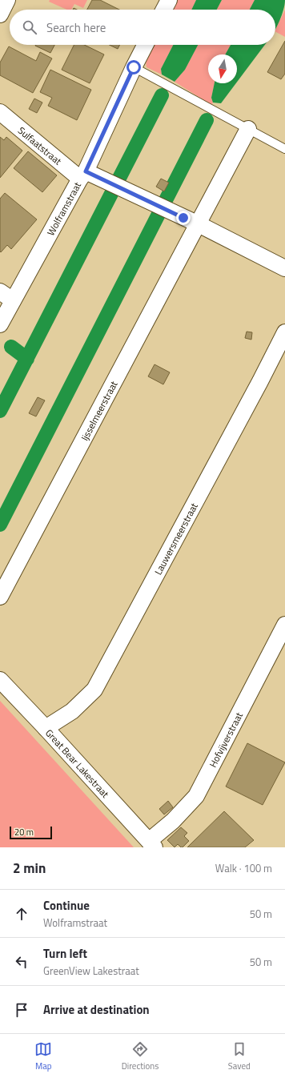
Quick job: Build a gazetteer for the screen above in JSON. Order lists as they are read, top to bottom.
{
  "streets": {
    "street": [
      "Sulfaatstraat",
      "Wolframstraat",
      "Ijsselmeerstraat",
      "Lauwersmeerstraat",
      "Hofvijverstraat",
      "Great Bear Lakestraat"
    ]
  },
  "crossings": [
    ["Sulfaatstraat", "Wolframstraat"],
    ["Sulfaatstraat", "Ijsselmeerstraat"],
    ["Lauwersmeerstraat", "Great Bear Lakestraat"],
    ["Hofvijverstraat", "Great Bear Lakestraat"]
  ],
  "scale_bar": "20 m",
  "north": "bottom",
  "page": {
    "search": "Search here",
    "scale": "20 m",
    "heading": ["2 min", "Walk · 100 m"],
    "list": [
      ["Continue", "Wolframstraat", "50 m"],
      ["Turn left", "GreenView Lakestraat", "50 m"],
      "Arrive at destination"
    ],
    "nav": ["Map", "Directions", "Saved"]
  }
}
